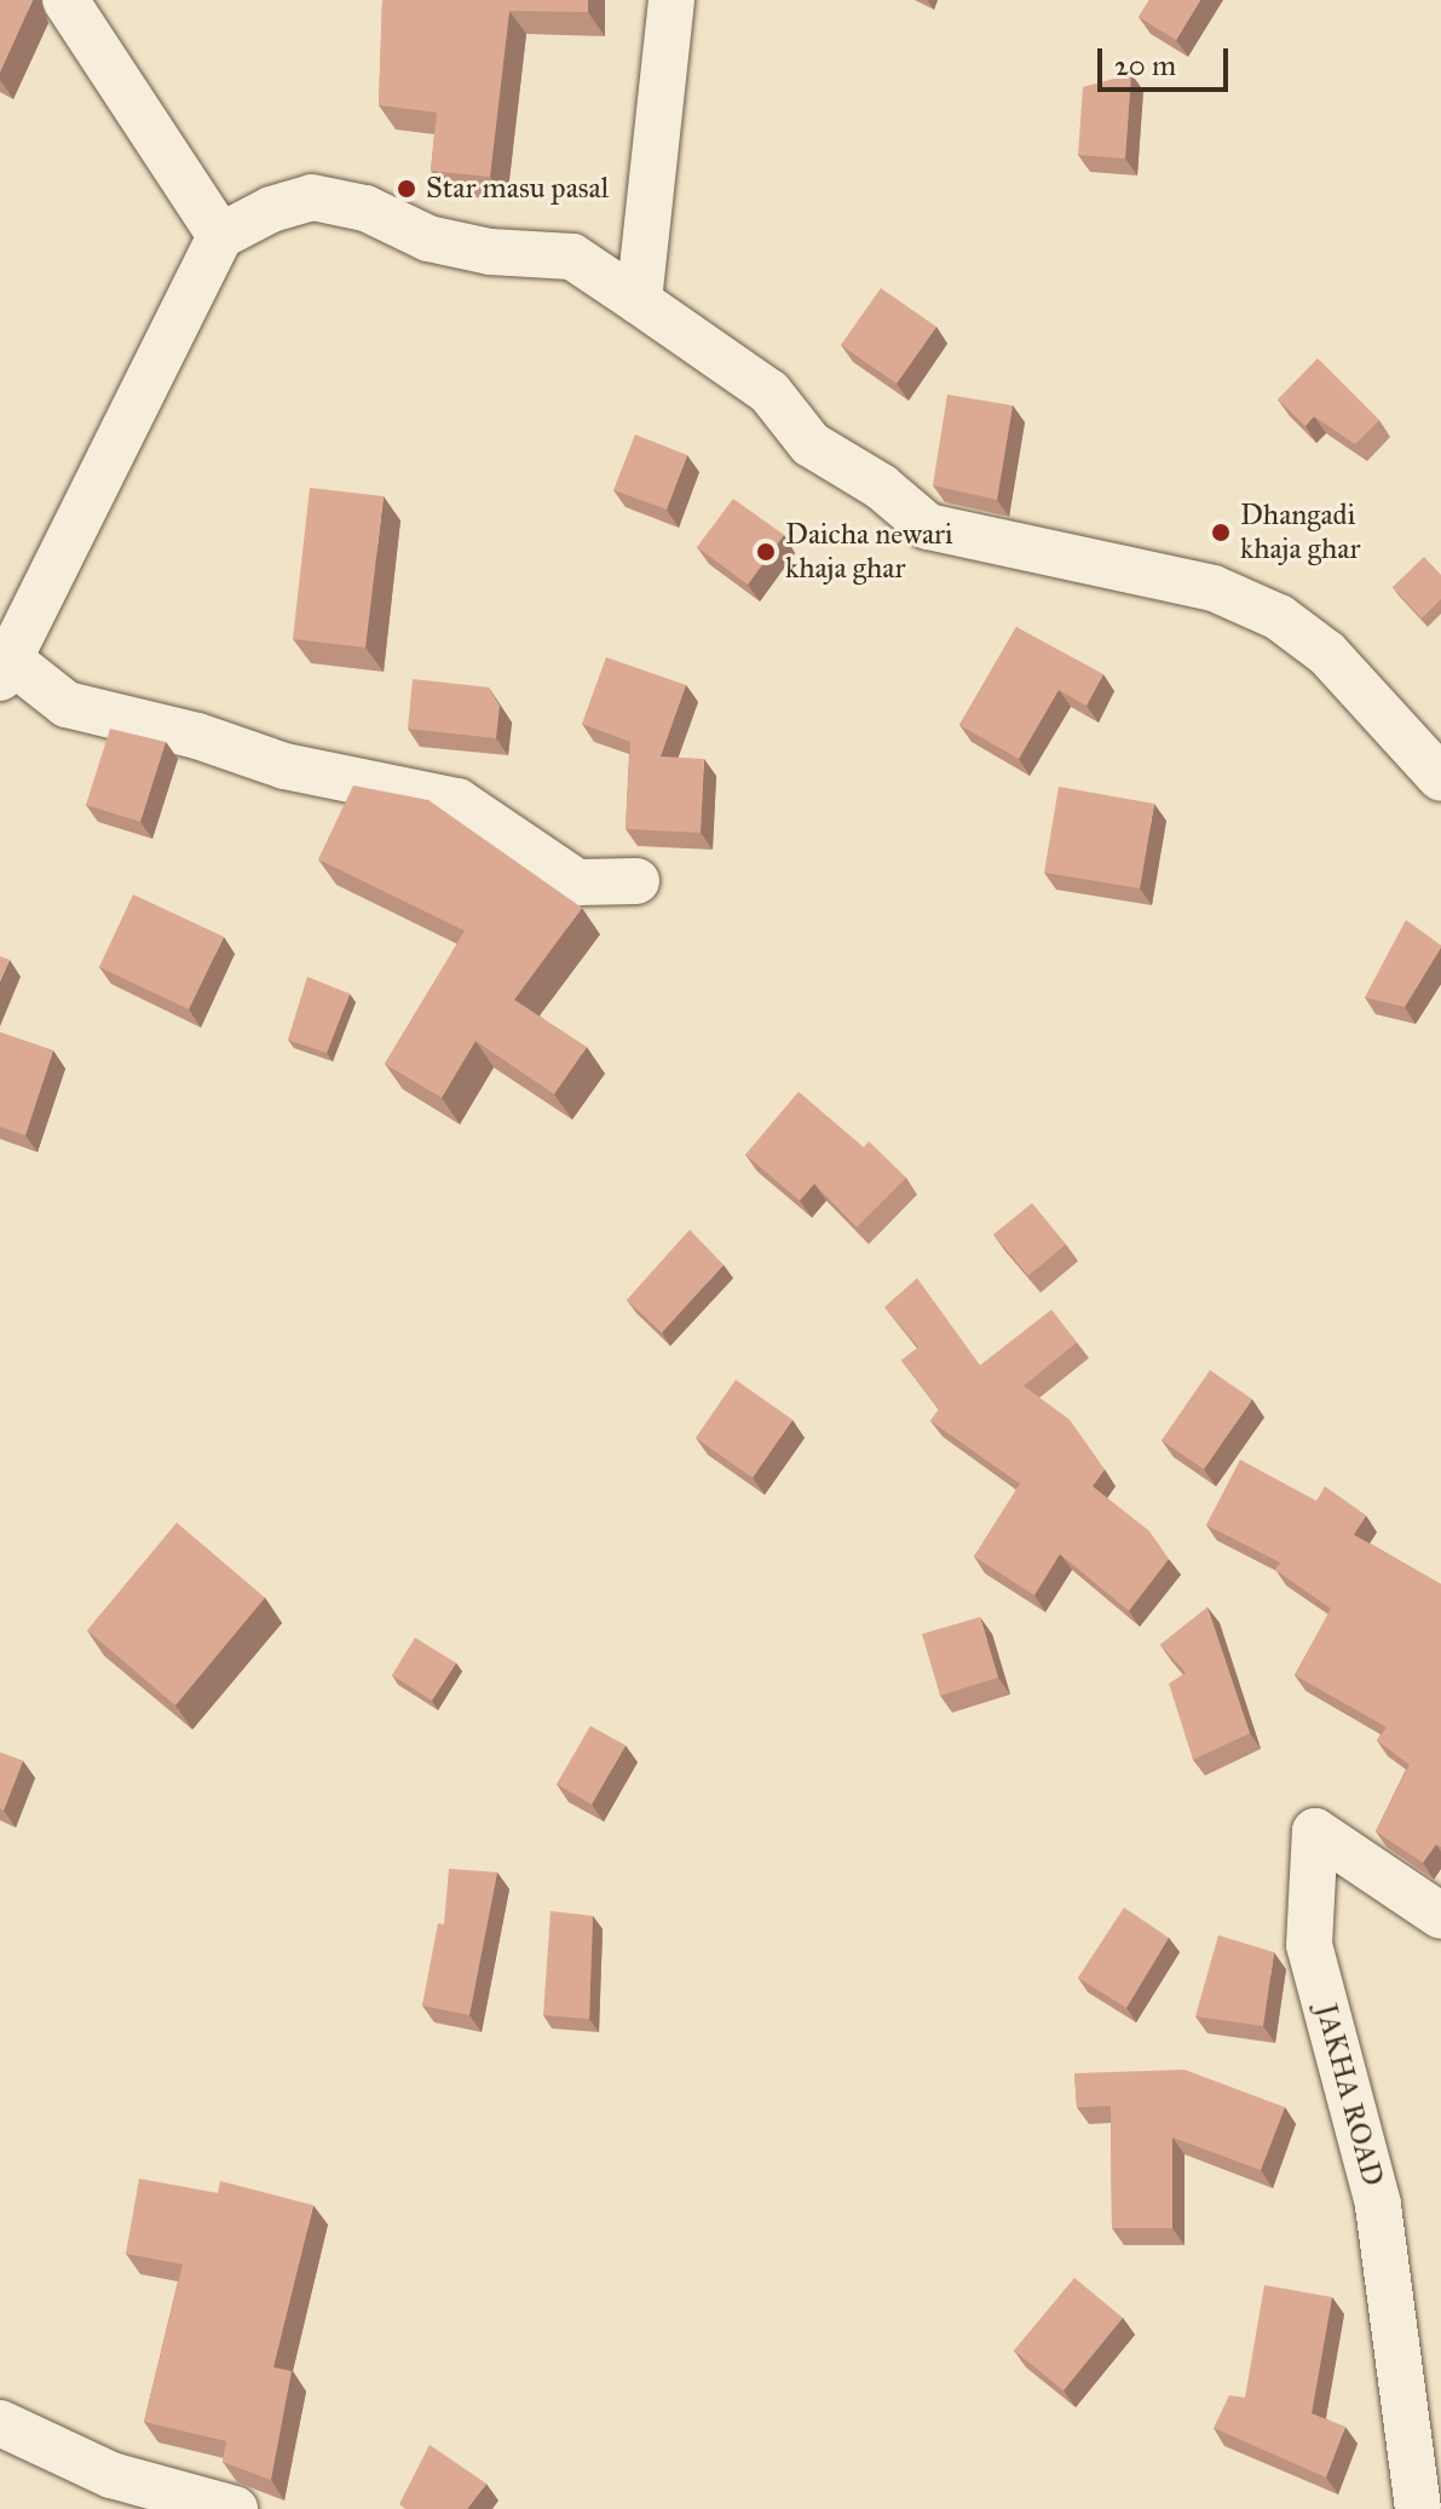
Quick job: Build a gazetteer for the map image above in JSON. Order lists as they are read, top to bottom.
{
  "streets": {
    "street": ["JAKHA ROAD"]
  },
  "places": ["Star masu pasal", "Dhangadi khaja ghar", "Daicha newari khaja ghar"],
  "scale_bar": "20 m"
}
